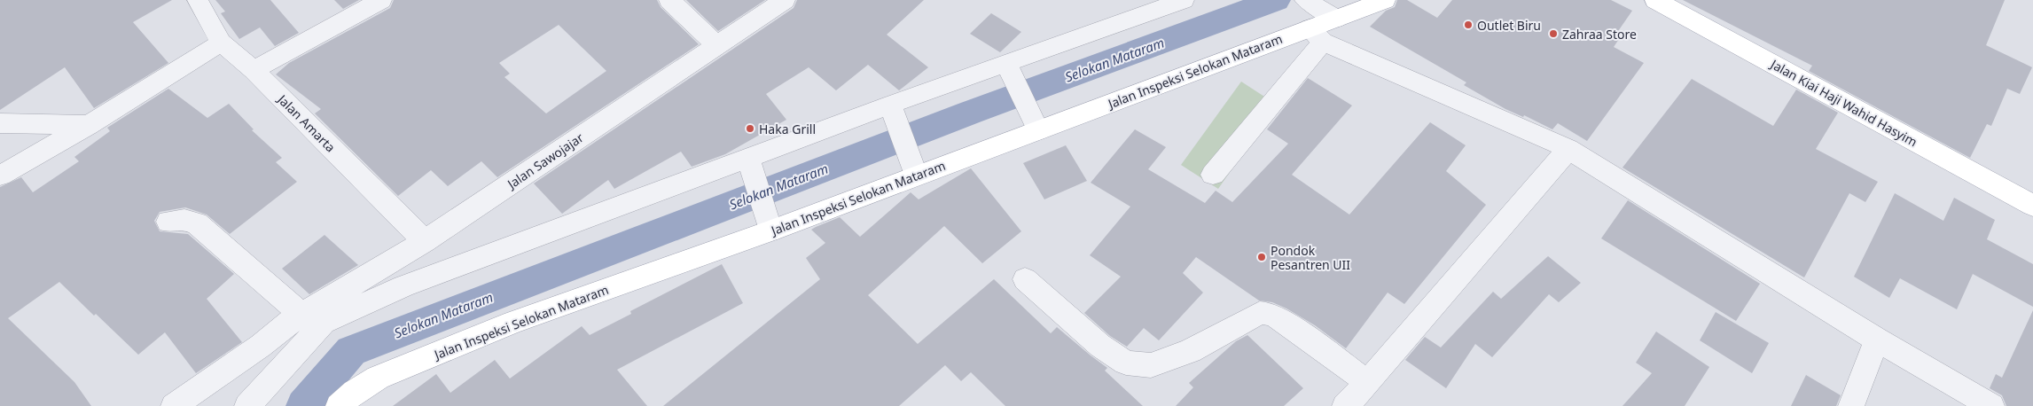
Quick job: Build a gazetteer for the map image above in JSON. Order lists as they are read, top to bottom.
{
  "streets": {
    "main road": ["Jalan Inspeksi Selokan Mataram", "Jalan Kiai Haji Wahid Hasyim"],
    "street": ["Jalan Amarta", "Jalan Sawojajar"]
  },
  "crossings": [
    ["Jalan Amarta", "Jalan Sawojajar"]
  ],
  "water": ["Selokan Mataram"],
  "places": [
    "Outlet Biru",
    "Zahraa Store",
    "Haka Grill",
    "Pondok Pesantren UII"
  ]
}
